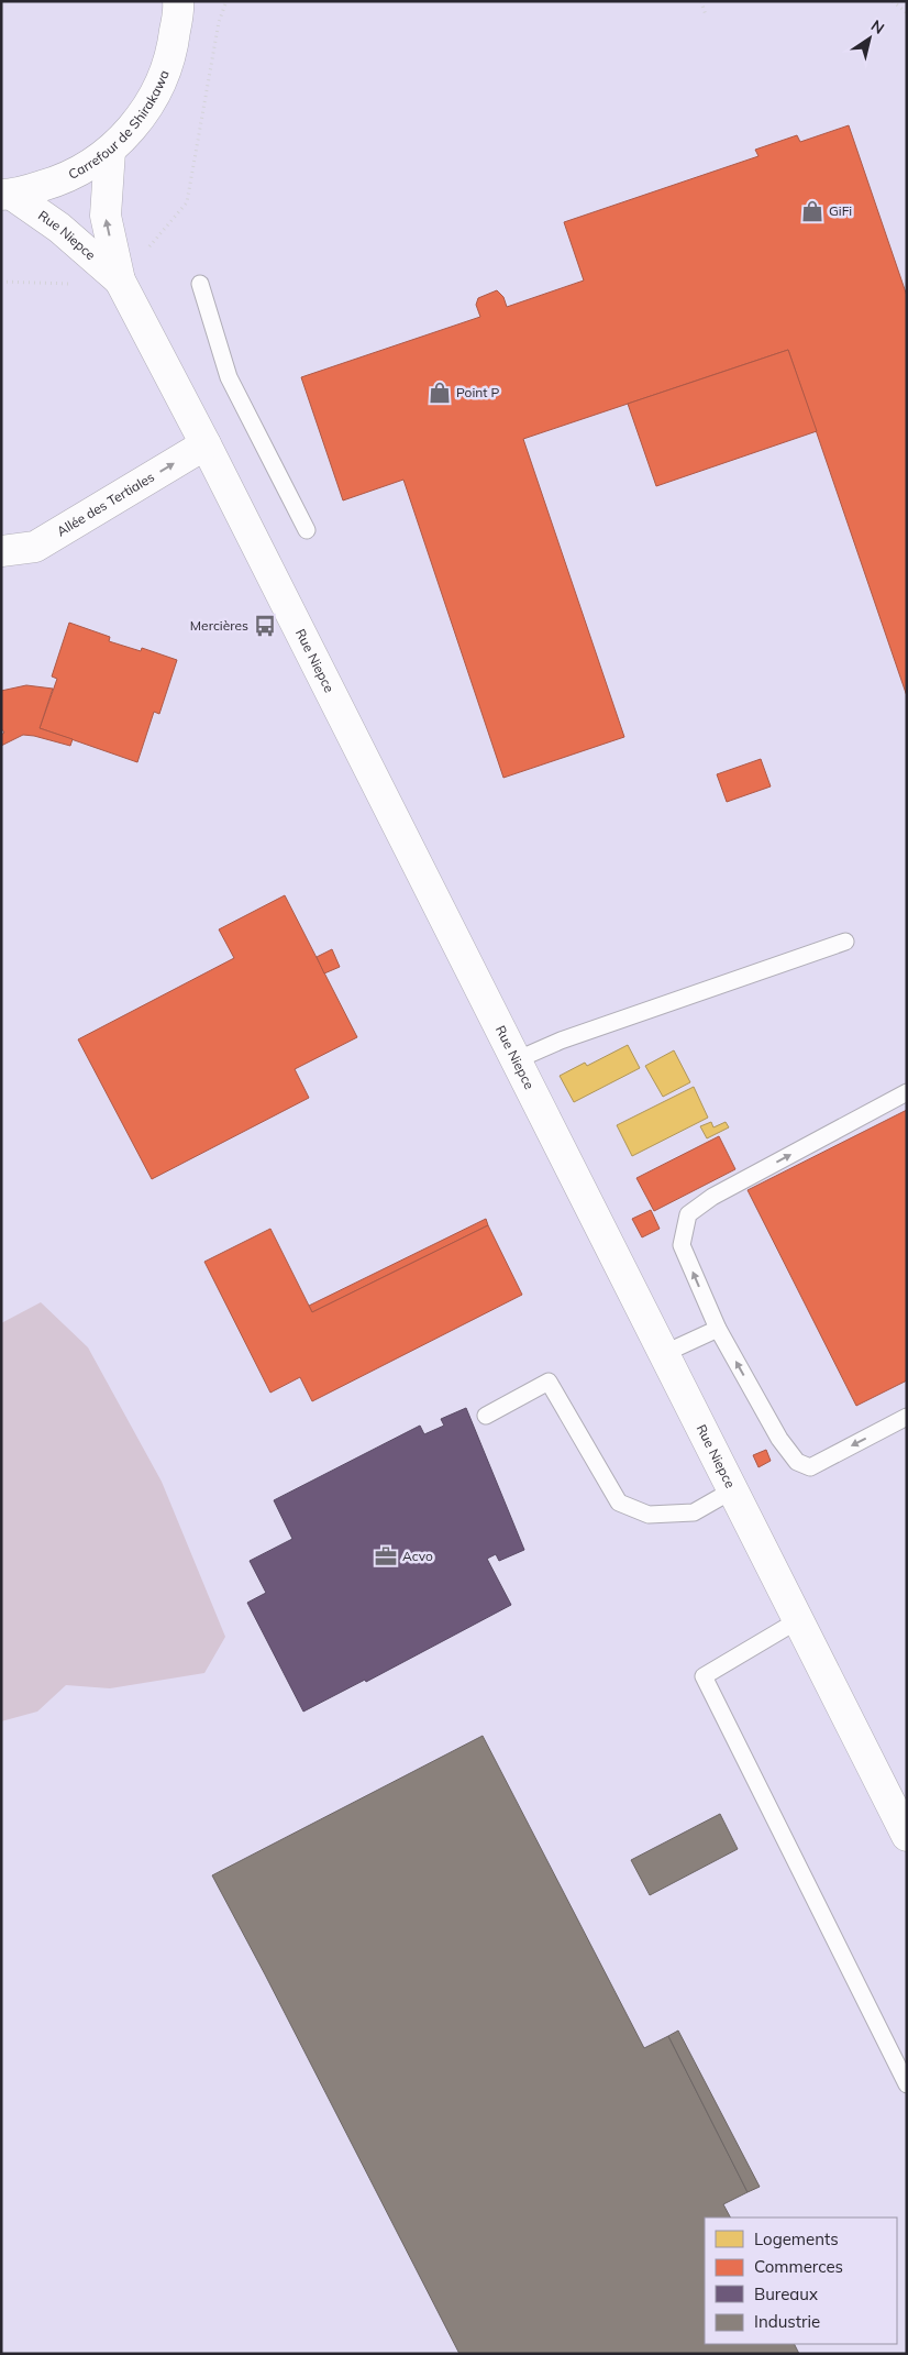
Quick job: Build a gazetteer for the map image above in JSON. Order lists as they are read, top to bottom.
{
  "streets": {
    "street": ["Carrefour de Shirakawa", "Rue Niepce", "Allée des Tertiales"]
  },
  "crossings": [
    ["Carrefour de Shirakawa", "Rue Niepce"],
    ["Rue Niepce", "Allée des Tertiales"]
  ],
  "one_way": ["Allée des Tertiales"],
  "places": {
    "shop": ["GiFi", "Point P"],
    "bus stop": ["Mercières"],
    "office": ["Acvo"]
  },
  "legend": [
    "Logements",
    "Commerces",
    "Bureaux",
    "Industrie"
  ],
  "north": "top right"
}
